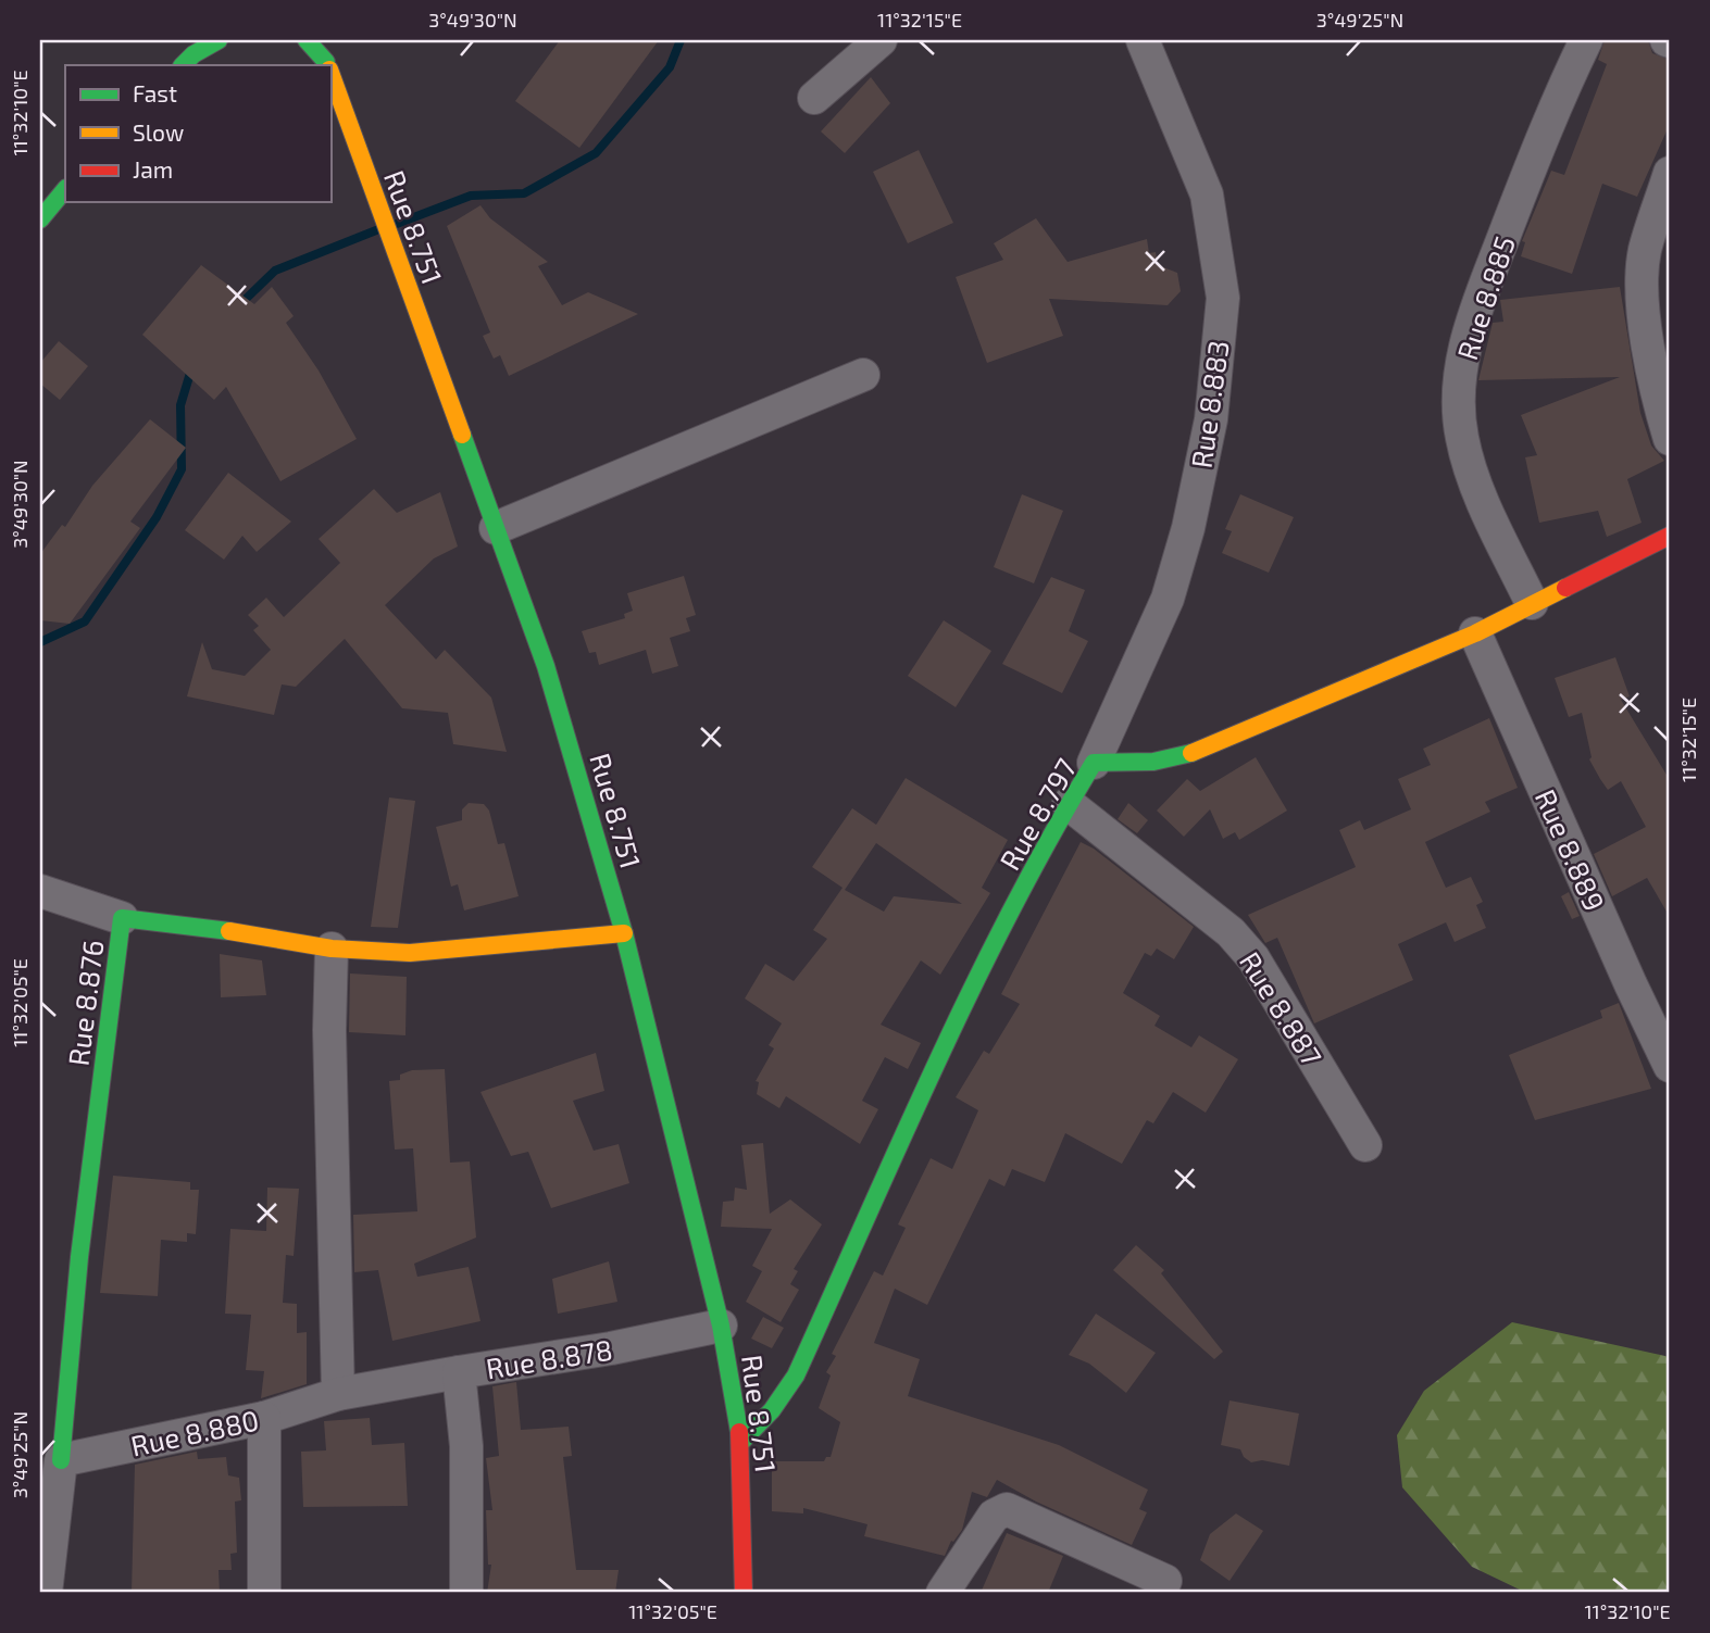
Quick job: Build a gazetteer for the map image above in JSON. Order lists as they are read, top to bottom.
{
  "streets": {
    "main road": ["Rue 8.751", "Rue 8.797", "Rue 8.876"],
    "street": [
      "Rue 8.885",
      "Rue 8.883",
      "Rue 8.889",
      "Rue 8.887",
      "Rue 8.878",
      "Rue 8.880"
    ]
  },
  "crossings": [
    ["Rue 8.751", "Rue 8.797"],
    ["Rue 8.751", "Rue 8.876"],
    ["Rue 8.751", "Rue 8.878"],
    ["Rue 8.885", "Rue 8.797"],
    ["Rue 8.883", "Rue 8.797"],
    ["Rue 8.797", "Rue 8.889"],
    ["Rue 8.797", "Rue 8.887"],
    ["Rue 8.876", "Rue 8.880"],
    ["Rue 8.878", "Rue 8.880"]
  ],
  "legend": ["Fast", "Slow", "Jam"],
  "coordinates": [
    "3°49'30\"N",
    "11°32'15\"E",
    "3°49'25\"N",
    "11°32'10\"E",
    "11°32'05\"E"
  ]
}
